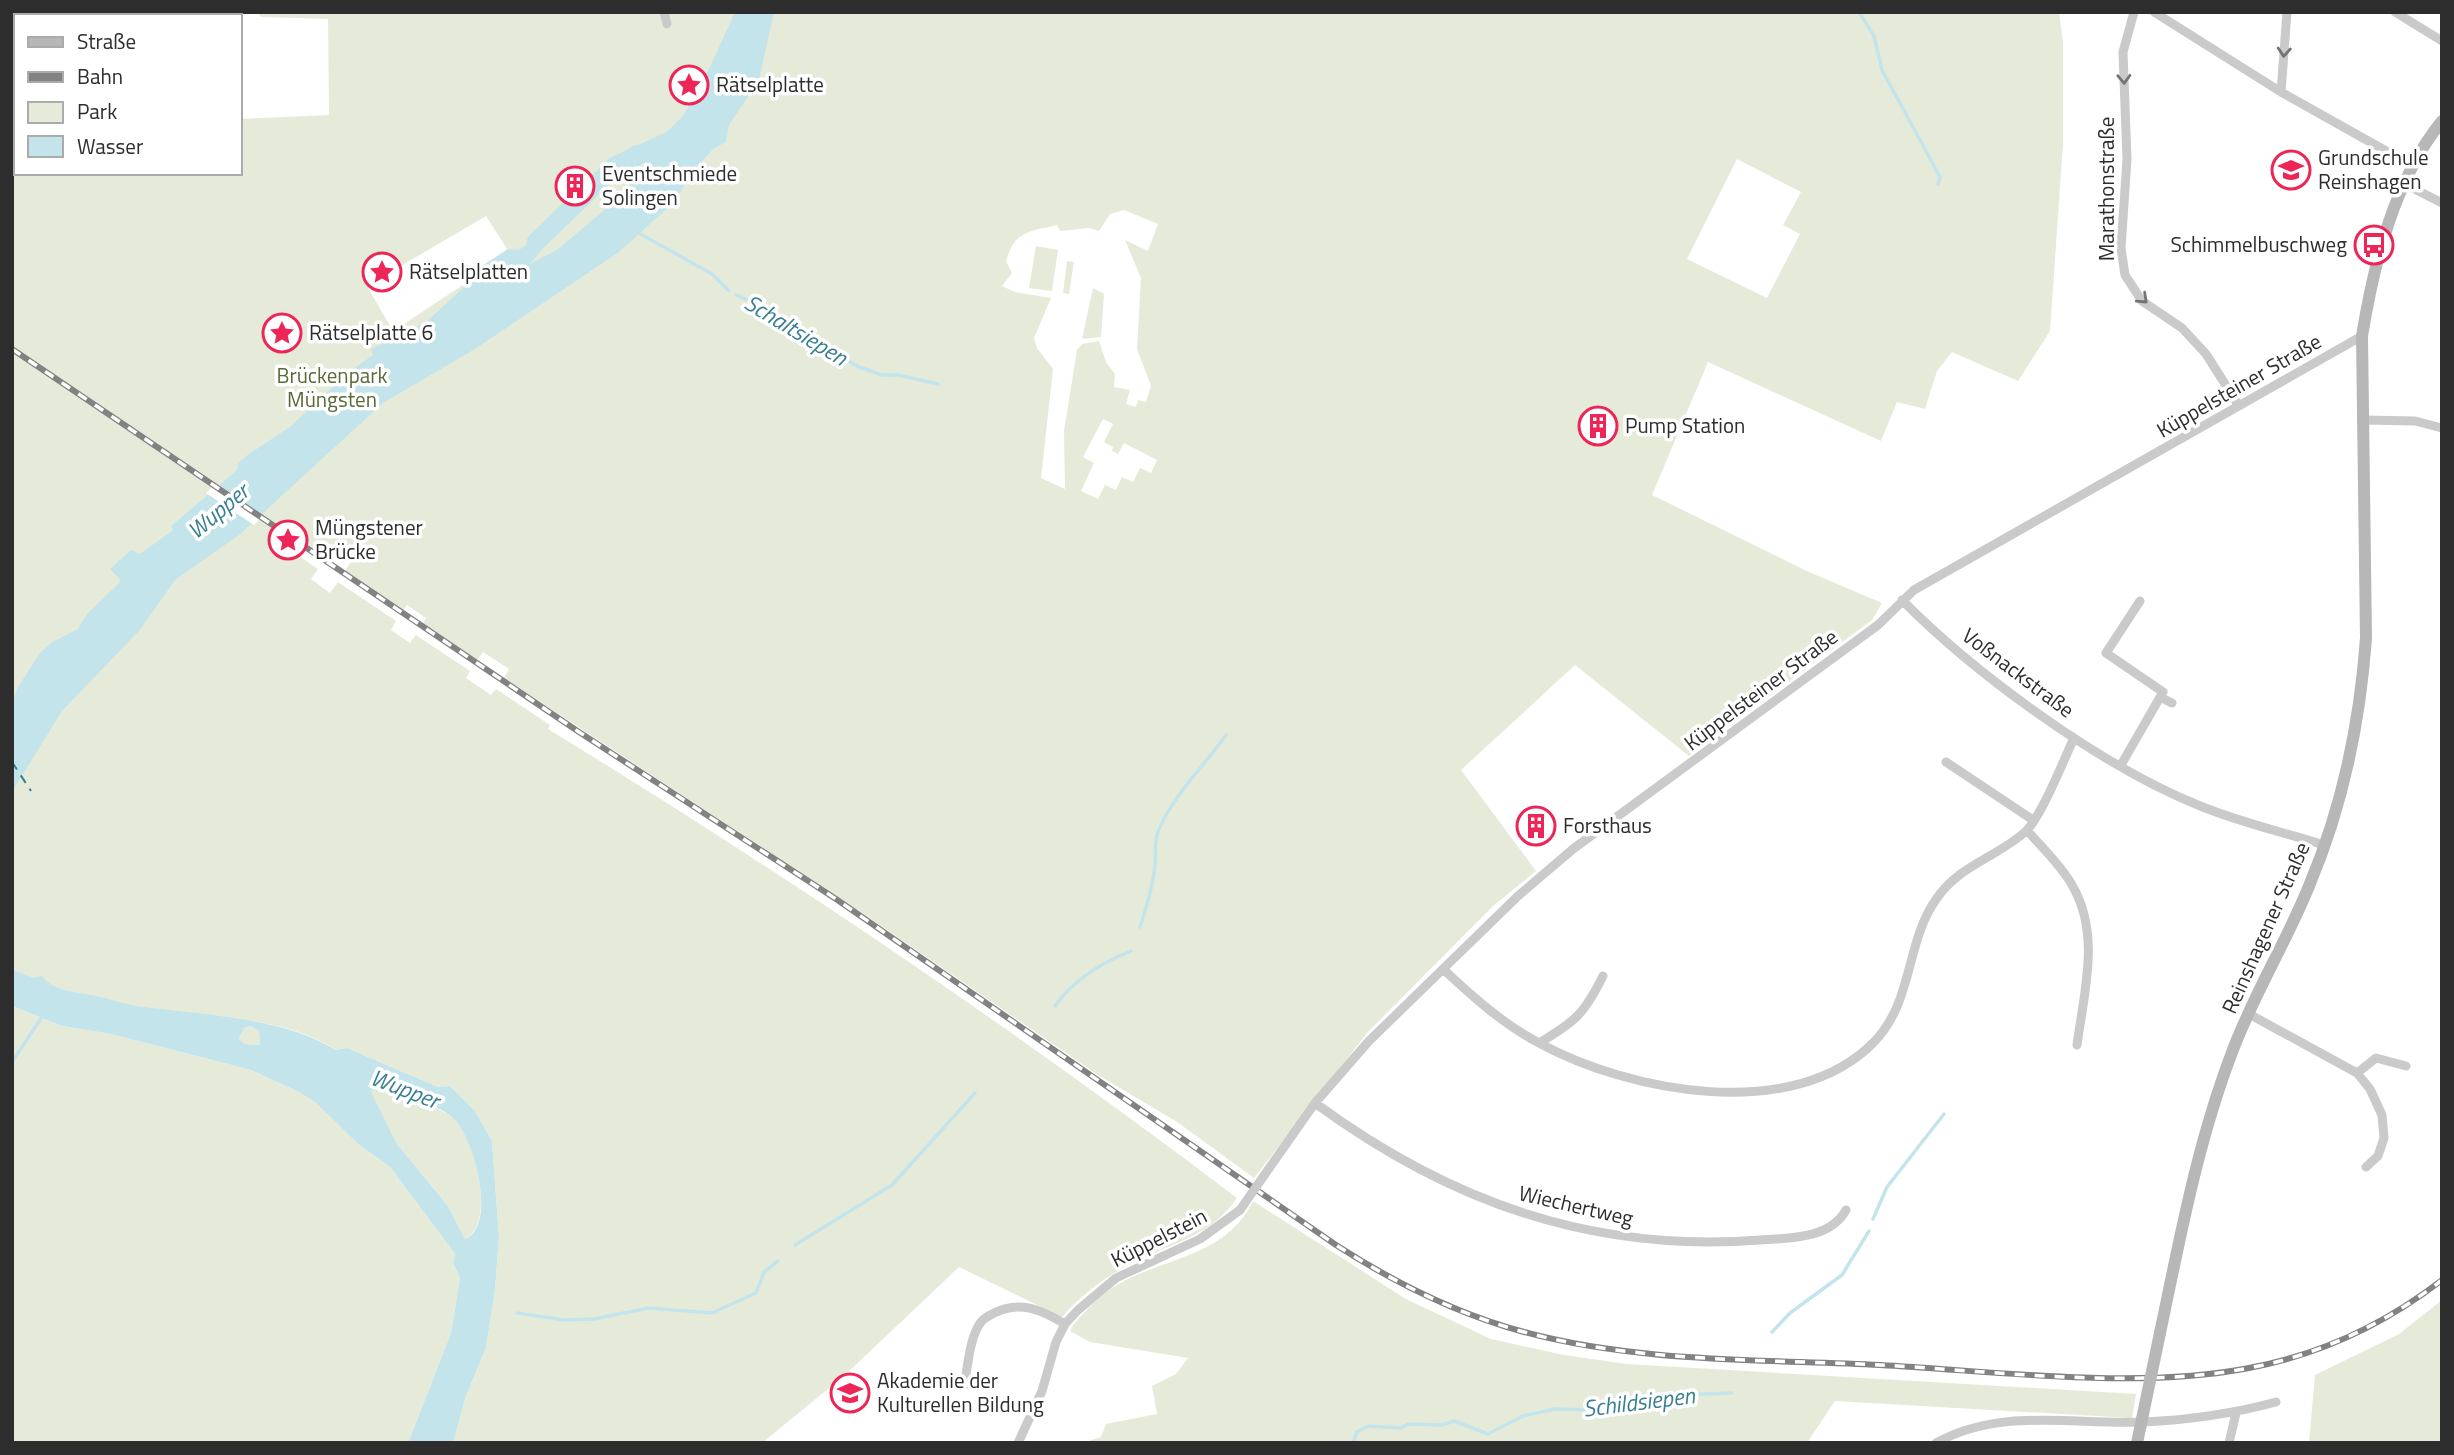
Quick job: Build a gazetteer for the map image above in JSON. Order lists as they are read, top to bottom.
{
  "streets": {
    "main road": ["Reinshagener Straße"],
    "street": [
      "Marathonstraße",
      "Küppelsteiner Straße",
      "Voßnackstraße",
      "Wiechertweg",
      "Küppelstein"
    ]
  },
  "crossings": [
    ["Marathonstraße", "Küppelsteiner Straße"],
    ["Küppelsteiner Straße", "Voßnackstraße"],
    ["Küppelsteiner Straße", "Reinshagener Straße"],
    ["Küppelsteiner Straße", "Wiechertweg"],
    ["Küppelsteiner Straße", "Küppelstein"],
    ["Voßnackstraße", "Reinshagener Straße"]
  ],
  "one_way": ["Marathonstraße"],
  "water": ["Schaltsiepen", "Wupper", "Schildsiepen"],
  "parks": ["Brückenpark Müngsten"],
  "places": {
    "place": [
      "Rätselplatte",
      "Rätselplatten",
      "Rätselplatte 6",
      "Müngstener Brücke"
    ],
    "school or university": ["Grundschule Reinshagen", "Akademie der Kulturellen Bildung"],
    "building": ["Eventschmiede Solingen", "Pump Station", "Forsthaus"],
    "bus stop": ["Schimmelbuschweg"]
  },
  "legend": [
    "Straße",
    "Bahn",
    "Park",
    "Wasser"
  ]
}
